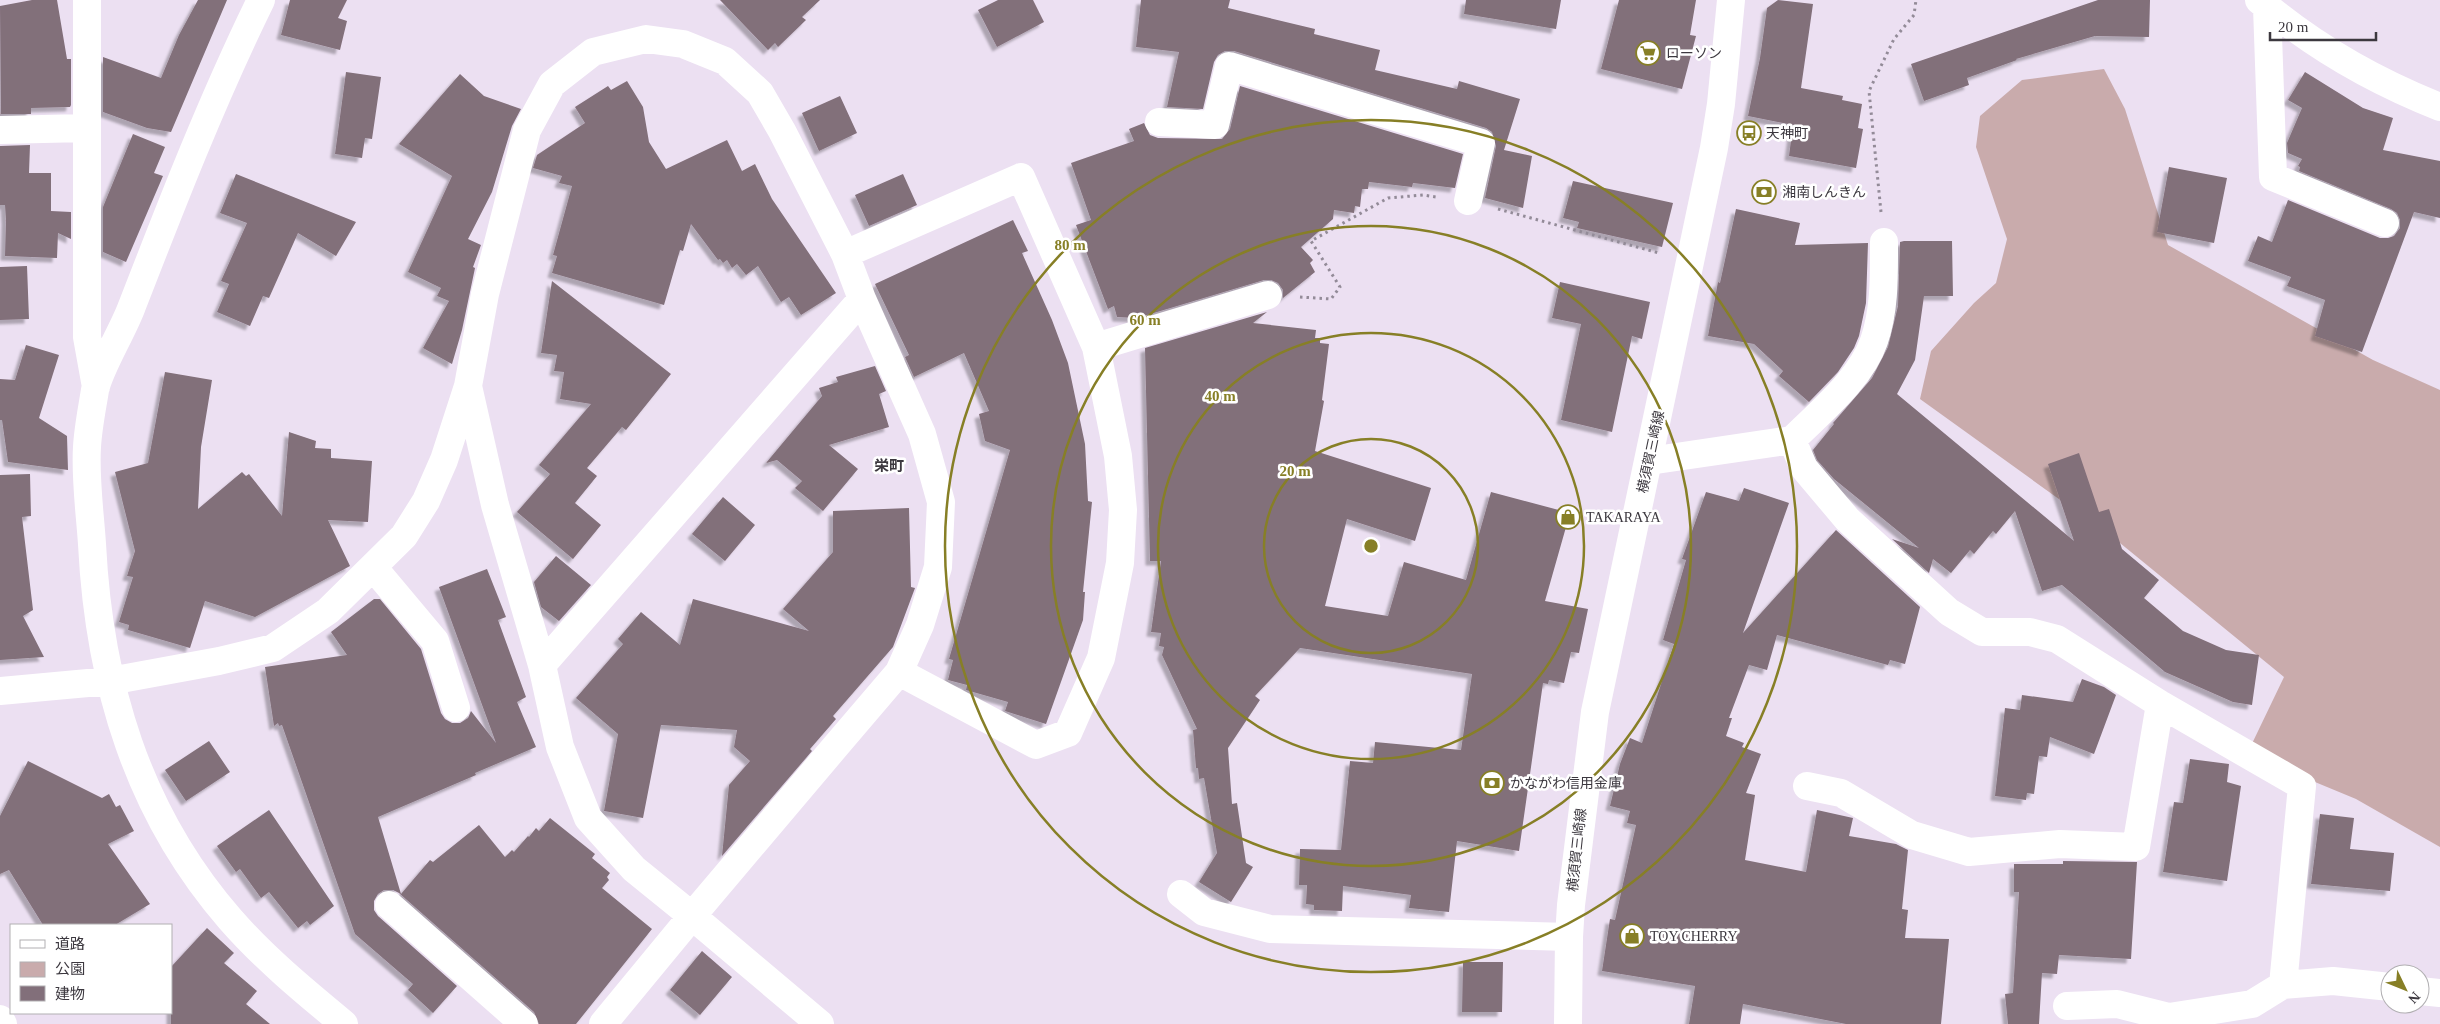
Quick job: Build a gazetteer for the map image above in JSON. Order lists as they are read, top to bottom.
{
  "streets": {
    "street": ["横須賀三崎線"]
  },
  "districts": ["栄町"],
  "places": {
    "supermarket": ["ローソン"],
    "bus stop": ["天神町"],
    "bank": ["湘南しんきん", "かながわ信用金庫"],
    "shop": ["TAKARAYA", "TOY CHERRY"]
  },
  "legend": ["道路", "公園", "建物"],
  "scale_bar": "20 m",
  "north": "bottom right",
  "rings": [
    "80 m",
    "60 m",
    "40 m",
    "20 m"
  ]
}
